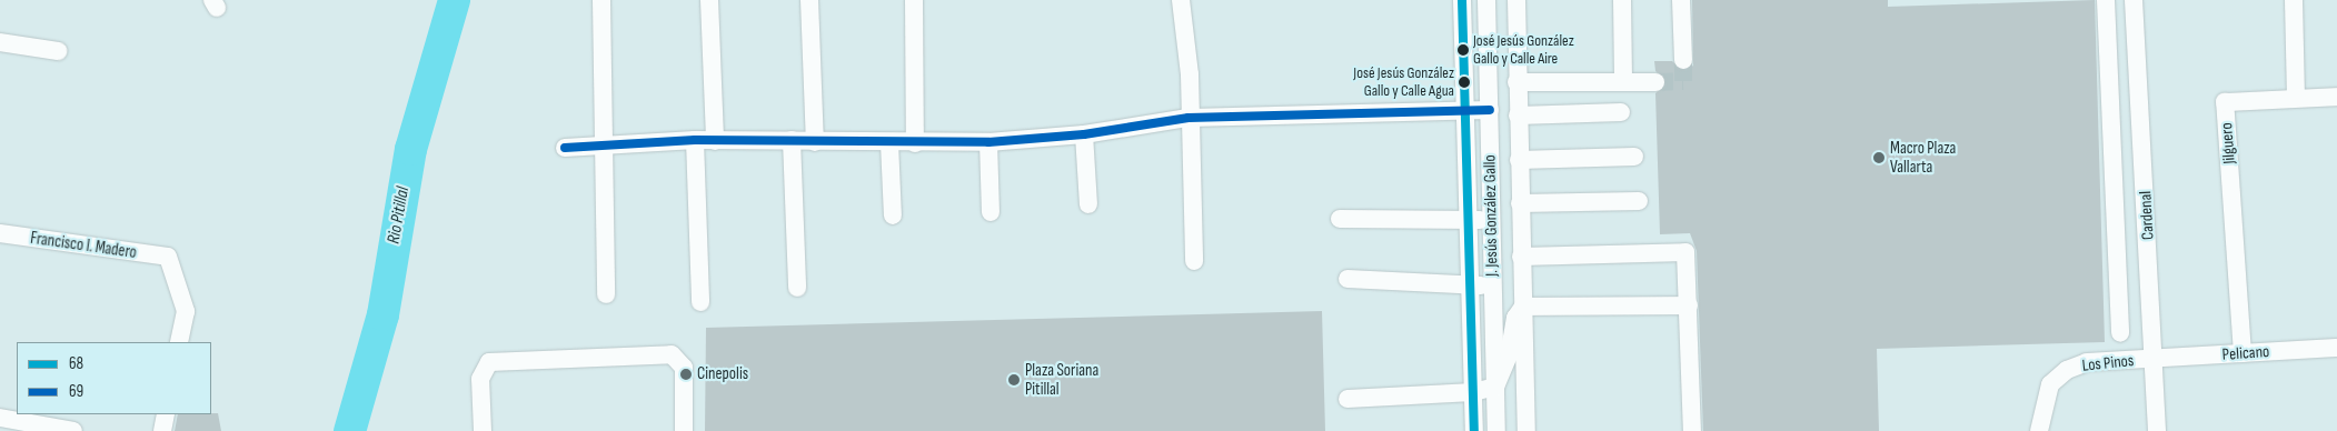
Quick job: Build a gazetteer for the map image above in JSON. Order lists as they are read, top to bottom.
{
  "streets": {
    "street": [
      "Jilguero",
      "J. Jesús González Gallo",
      "Cardenal",
      "Francisco I. Madero",
      "Pelicano",
      "Los Pinos"
    ]
  },
  "crossings": [
    ["Jilguero", "Pelicano"],
    ["Cardenal", "Pelicano"],
    ["Cardenal", "Los Pinos"],
    ["Pelicano", "Los Pinos"]
  ],
  "water": ["Rio Pitillal"],
  "places": [
    "José Jesús González Gallo y Calle Aire",
    "José Jesús González Gallo y Calle Agua",
    "Macro Plaza Vallarta",
    "Cinepolis",
    "Plaza Soriana Pitillal"
  ],
  "lines": ["transit line 68", "transit line 69"],
  "legend": ["68", "69"]
}
